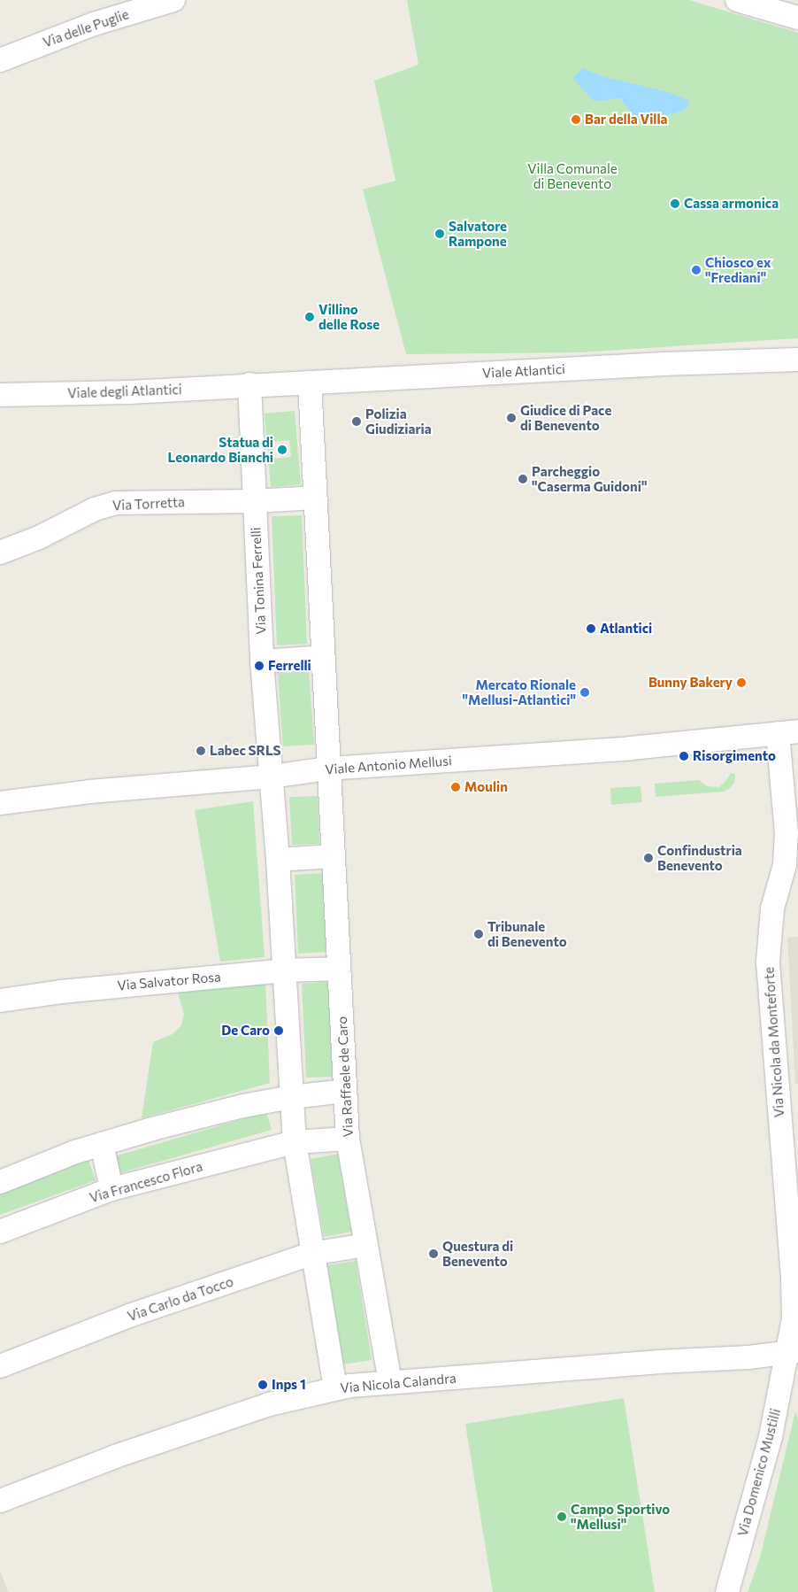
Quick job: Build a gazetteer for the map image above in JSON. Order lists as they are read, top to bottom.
{
  "streets": {
    "street": [
      "Via delle Puglie",
      "Viale Atlantici",
      "Viale degli Atlantici",
      "Via Torretta",
      "Via Tonina Ferrelli",
      "Viale Antonio Mellusi",
      "Via Salvator Rosa",
      "Via Nicola da Monteforte",
      "Via Raffaele de Caro",
      "Via Francesco Flora",
      "Via Carlo da Tocco",
      "Via Nicola Calandra",
      "Via Domenico Mustilli"
    ]
  },
  "crossings": [
    ["Viale Atlantici", "Viale degli Atlantici"],
    ["Viale Atlantici", "Via Tonina Ferrelli"],
    ["Viale degli Atlantici", "Via Tonina Ferrelli"],
    ["Via Torretta", "Via Tonina Ferrelli"],
    ["Via Tonina Ferrelli", "Viale Antonio Mellusi"],
    ["Viale Antonio Mellusi", "Via Nicola da Monteforte"],
    ["Viale Antonio Mellusi", "Via Raffaele de Caro"],
    ["Via Salvator Rosa", "Via Raffaele de Caro"],
    ["Via Nicola da Monteforte", "Via Nicola Calandra"],
    ["Via Nicola da Monteforte", "Via Domenico Mustilli"],
    ["Via Raffaele de Caro", "Via Francesco Flora"],
    ["Via Raffaele de Caro", "Via Carlo da Tocco"],
    ["Via Raffaele de Caro", "Via Nicola Calandra"],
    ["Via Nicola Calandra", "Via Domenico Mustilli"]
  ],
  "parks": ["Villa Comunale di Benevento"],
  "places": [
    "Bar della Villa",
    "Cassa armonica",
    "Salvatore Rampone",
    "Chiosco ex \"Frediani\"",
    "Villino delle Rose",
    "Giudice di Pace di Benevento",
    "Polizia Giudiziaria",
    "Statua di Leonardo Bianchi",
    "Parcheggio \"Caserma Guidoni\"",
    "Atlantici",
    "Ferrelli",
    "Bunny Bakery",
    "Mercato Rionale \"Mellusi-Atlantici\"",
    "Labec SRLS",
    "Risorgimento",
    "Moulin",
    "Confindustria Benevento",
    "Tribunale di Benevento",
    "De Caro",
    "Questura di Benevento",
    "Inps 1",
    "Campo Sportivo \"Mellusi\""
  ]
}
